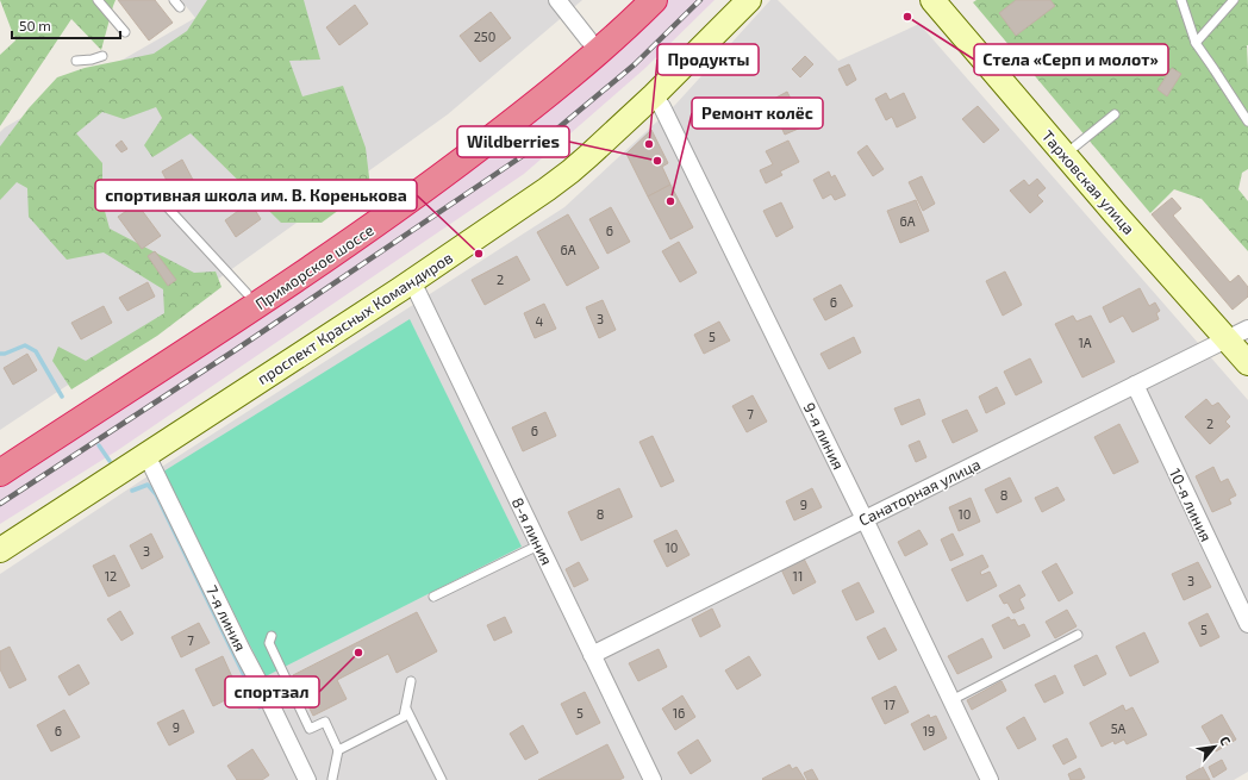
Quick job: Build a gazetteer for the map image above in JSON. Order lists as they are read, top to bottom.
{
  "streets": {
    "highway": ["Приморское шоссе"],
    "street": [
      "Тарховская улица",
      "проспект Красных Командиров",
      "9-я линия",
      "Санаторная улица",
      "10-я линия",
      "8-я линия",
      "7-я линия"
    ]
  },
  "crossings": [
    ["Тарховская улица", "Санаторная улица"],
    ["проспект Красных Командиров", "9-я линия"],
    ["проспект Красных Командиров", "8-я линия"],
    ["проспект Красных Командиров", "7-я линия"],
    ["9-я линия", "Санаторная улица"],
    ["Санаторная улица", "10-я линия"],
    ["Санаторная улица", "8-я линия"]
  ],
  "places": [
    "Стела «Серп и молот»",
    "Продукты",
    "Wildberries",
    "Ремонт колёс",
    "спортивная школа им. В. Коренькова",
    "спортзал"
  ],
  "house_numbers": [
    "250",
    "6А",
    "6",
    "6А",
    "2",
    "6",
    "3",
    "4",
    "5",
    "1А",
    "7",
    "2",
    "6",
    "8",
    "9",
    "8",
    "10",
    "10",
    "3",
    "12",
    "11",
    "3",
    "5",
    "7",
    "17",
    "5",
    "16",
    "9",
    "5А",
    "6",
    "19"
  ],
  "scale_bar": "50 m",
  "north": "top right"
}
